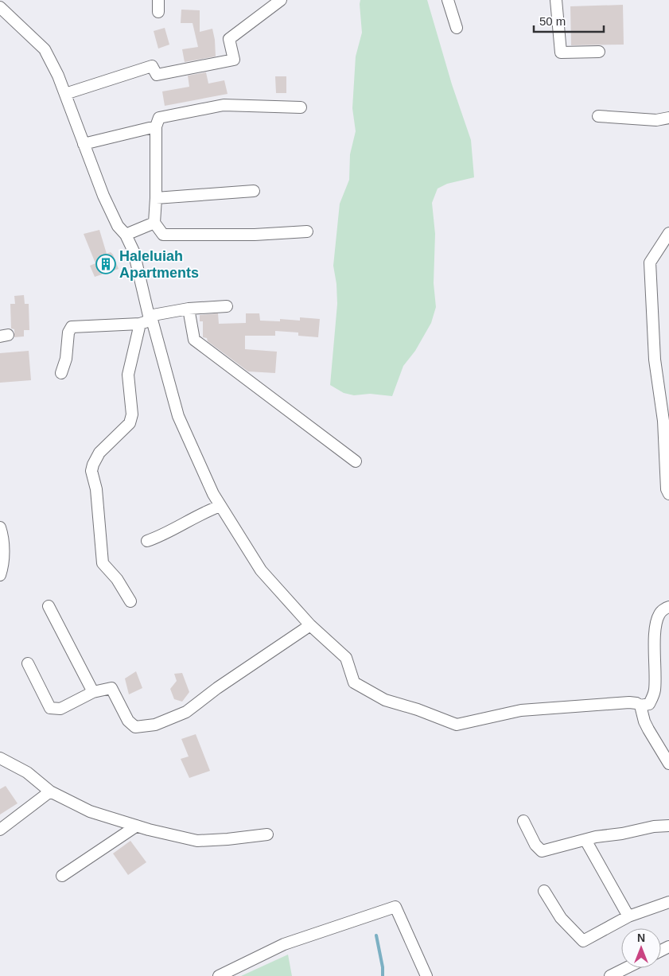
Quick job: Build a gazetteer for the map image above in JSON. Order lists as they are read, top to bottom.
{
  "places": {
    "building": ["Haleluiah Apartments"]
  },
  "scale_bar": "50 m",
  "north": "top"
}
